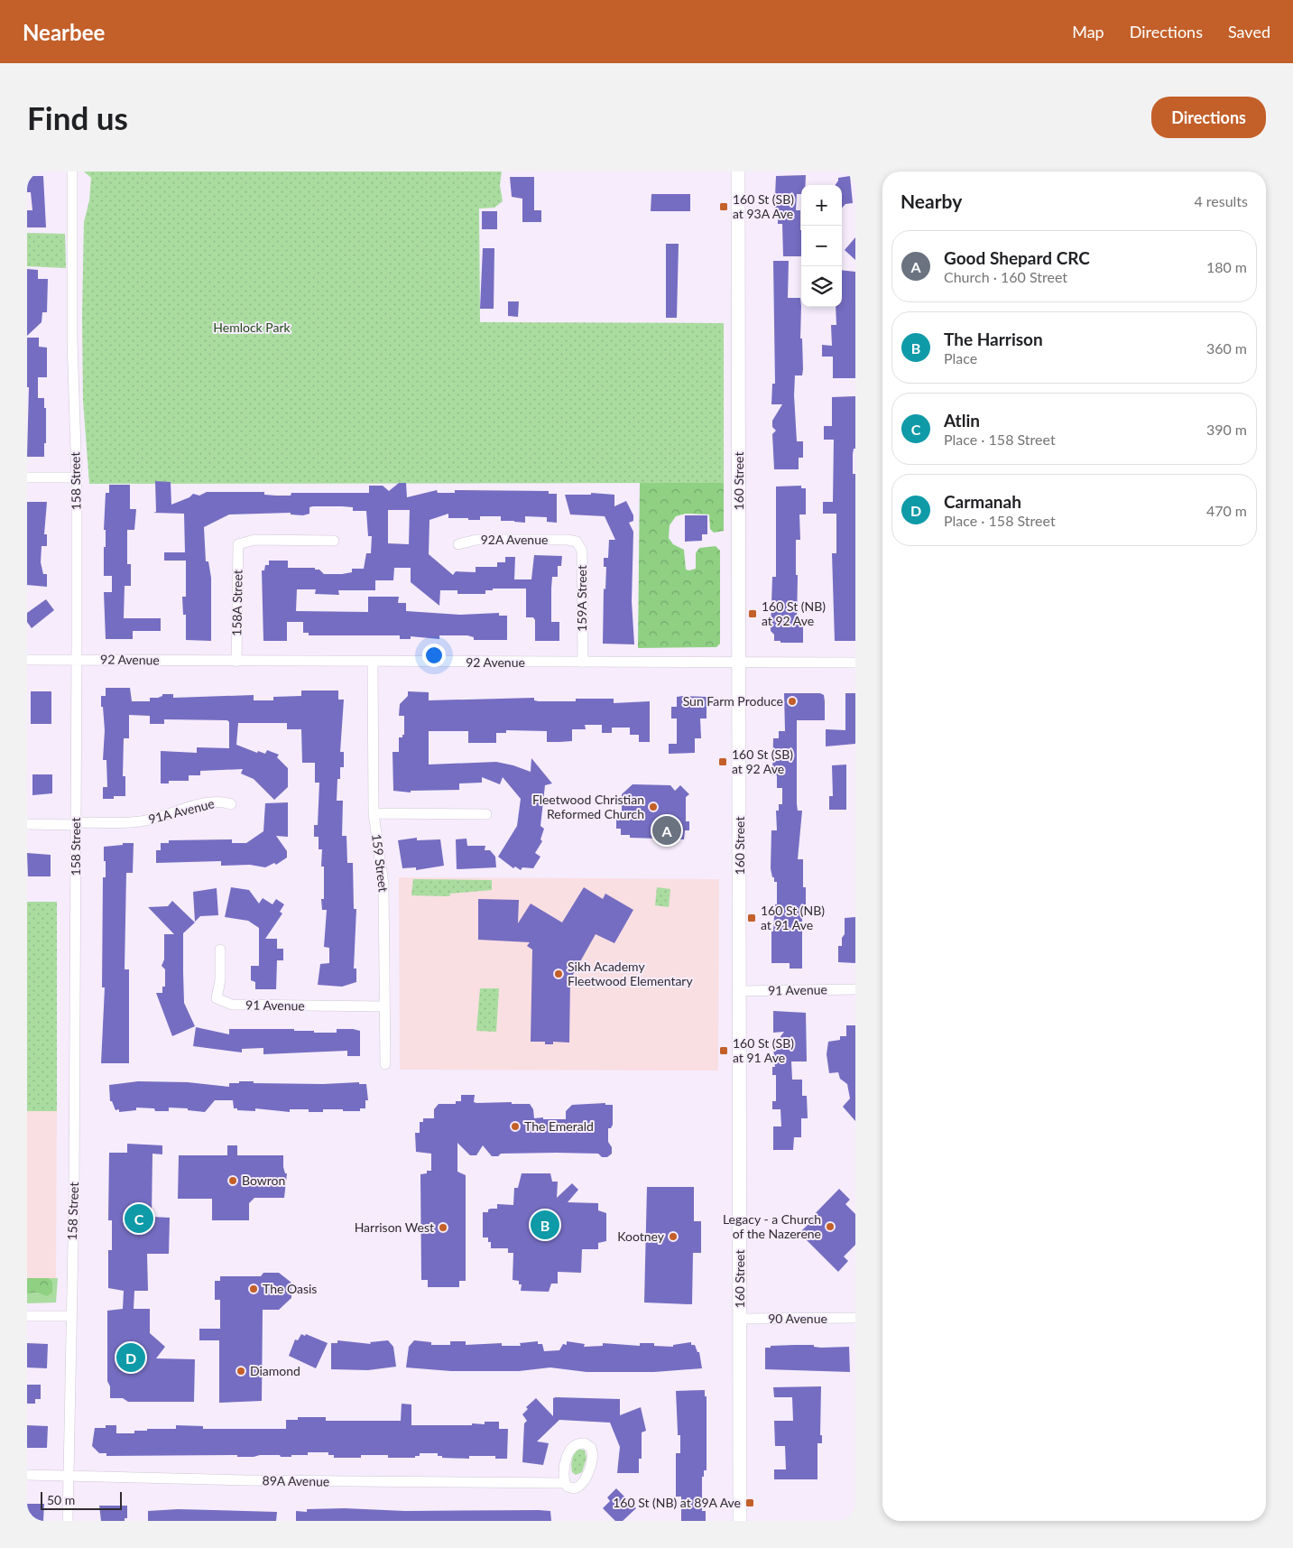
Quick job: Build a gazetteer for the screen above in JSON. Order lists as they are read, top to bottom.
{
  "streets": {
    "main road": ["160 Street"],
    "street": [
      "158 Street",
      "92A Avenue",
      "159A Street",
      "158A Street",
      "92 Avenue",
      "91A Avenue",
      "159 Street",
      "91 Avenue",
      "90 Avenue",
      "89A Avenue"
    ]
  },
  "crossings": [
    ["158 Street", "92 Avenue"],
    ["158 Street", "91A Avenue"],
    ["158 Street", "89A Avenue"],
    ["160 Street", "92 Avenue"],
    ["160 Street", "91 Avenue"],
    ["160 Street", "90 Avenue"],
    ["92A Avenue", "159A Street"],
    ["159A Street", "92 Avenue"],
    ["158A Street", "92 Avenue"],
    ["92 Avenue", "159 Street"],
    ["159 Street", "91 Avenue"]
  ],
  "parks": ["Hemlock Park"],
  "places": {
    "transit": [
      "160 St (SB) at 93A Ave",
      "160 St (NB) at 92 Ave",
      "160 St (SB) at 92 Ave",
      "160 St (NB) at 91 Ave",
      "160 St (SB) at 91 Ave",
      "160 St (NB) at 89A Ave"
    ],
    "other": [
      "Sun Farm Produce",
      "Fleetwood Christian Reformed Church",
      "Sikh Academy Fleetwood Elementary",
      "The Emerald",
      "Bowron",
      "Legacy - a Church of the Nazerene",
      "Harrison West",
      "Kootney",
      "The Oasis",
      "Diamond"
    ]
  },
  "scale_bar": "50 m",
  "page": {
    "header": "Nearbee",
    "nav": ["Map", "Directions", "Saved"],
    "buttons": "Directions",
    "title": "Find us",
    "heading": ["Nearby", "4 results"],
    "map_buttons": ["+", "−"],
    "list": [
      {
        "mark": "A",
        "name": "Good Shepard CRC",
        "note": "Church · 160 Street",
        "value": "180 m"
      },
      {
        "mark": "B",
        "name": "The Harrison",
        "note": "Place",
        "value": "360 m"
      },
      {
        "mark": "C",
        "name": "Atlin",
        "note": "Place · 158 Street",
        "value": "390 m"
      },
      {
        "mark": "D",
        "name": "Carmanah",
        "note": "Place · 158 Street",
        "value": "470 m"
      }
    ],
    "pins": [
      "A",
      "C",
      "B",
      "D"
    ],
    "scale": "50 m"
  }
}
